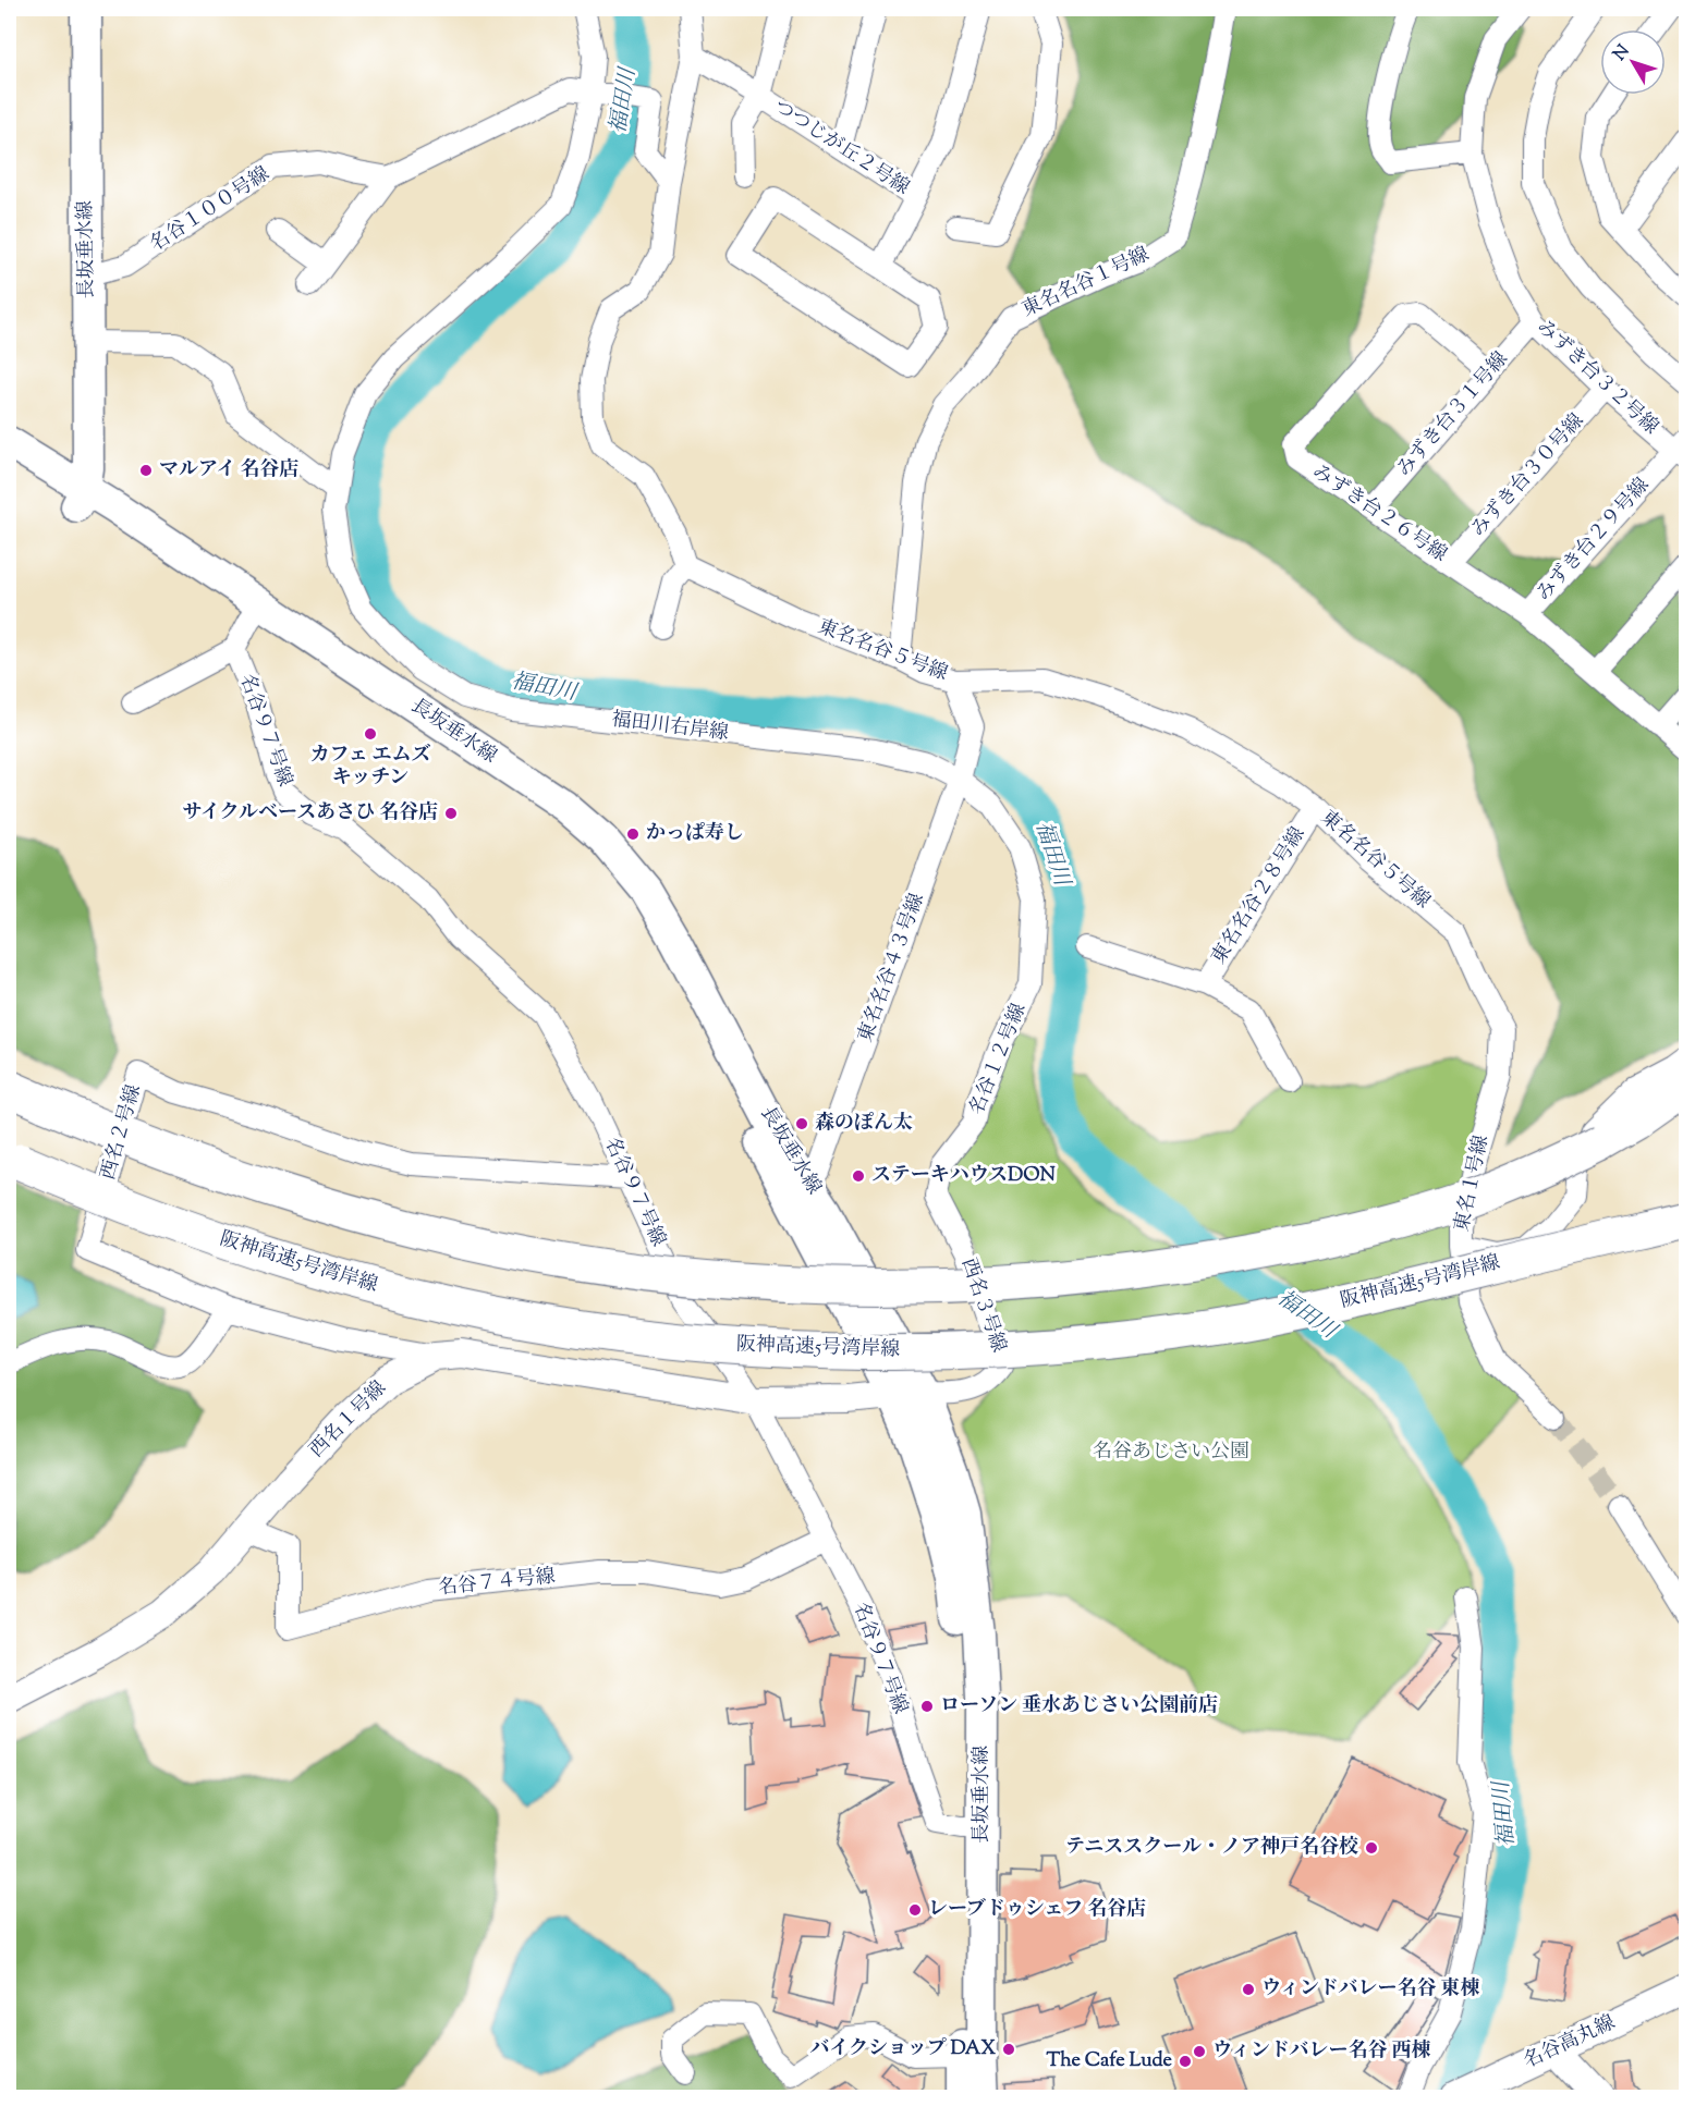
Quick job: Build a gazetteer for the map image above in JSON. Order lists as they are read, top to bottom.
{
  "streets": {
    "highway": ["阪神高速5号湾岸線"],
    "main road": ["長坂垂水線"],
    "street": [
      "つつじが丘２号線",
      "名谷１００号線",
      "東名名谷１号線",
      "みずき台３２号線",
      "みずき台３１号線",
      "みずき台３０号線",
      "みずき台２６号線",
      "みずき台２９号線",
      "東名名谷５号線",
      "福田川右岸線",
      "名谷９７号線",
      "東名名谷２８号線",
      "東名名谷４３号線",
      "名谷１２号線",
      "西名２号線",
      "東名１号線",
      "西名３号線",
      "西名１号線",
      "名谷７４号線",
      "名谷高丸線"
    ]
  },
  "crossings": [
    ["名谷１００号線", "長坂垂水線"],
    ["長坂垂水線", "名谷９７号線"],
    ["長坂垂水線", "東名名谷４３号線"],
    ["長坂垂水線", "西名３号線"],
    ["長坂垂水線", "西名１号線"],
    ["東名名谷１号線", "東名名谷５号線"],
    ["みずき台３２号線", "みずき台３１号線"],
    ["みずき台３２号線", "みずき台３０号線"],
    ["みずき台３２号線", "みずき台２９号線"],
    ["みずき台３１号線", "みずき台２６号線"],
    ["みずき台３０号線", "みずき台２６号線"],
    ["みずき台２６号線", "みずき台２９号線"],
    ["東名名谷５号線", "東名名谷２８号線"],
    ["東名名谷５号線", "東名名谷４３号線"],
    ["東名名谷５号線", "東名１号線"],
    ["福田川右岸線", "東名名谷４３号線"],
    ["福田川右岸線", "名谷１２号線"],
    ["名谷９７号線", "西名２号線"],
    ["名谷９７号線", "西名１号線"],
    ["名谷９７号線", "名谷７４号線"],
    ["名谷１２号線", "西名３号線"],
    ["西名２号線", "西名１号線"],
    ["西名３号線", "西名１号線"],
    ["西名１号線", "名谷７４号線"]
  ],
  "water": ["福田川"],
  "parks": ["名谷あじさい公園"],
  "places": [
    "マルアイ 名谷店",
    "カフェ エムズ キッチン",
    "サイクルベースあさひ 名谷店",
    "かっぱ寿し",
    "森のぽん太",
    "ステーキハウスDON",
    "ローソン 垂水あじさい公園前店",
    "テニススクール・ノア神戸名谷校",
    "レーブドゥシェフ 名谷店",
    "ウィンドバレー名谷 東棟",
    "バイクショップ DAX",
    "ウィンドバレー名谷 西棟",
    "The Cafe Lude"
  ],
  "north": "top left"
}
